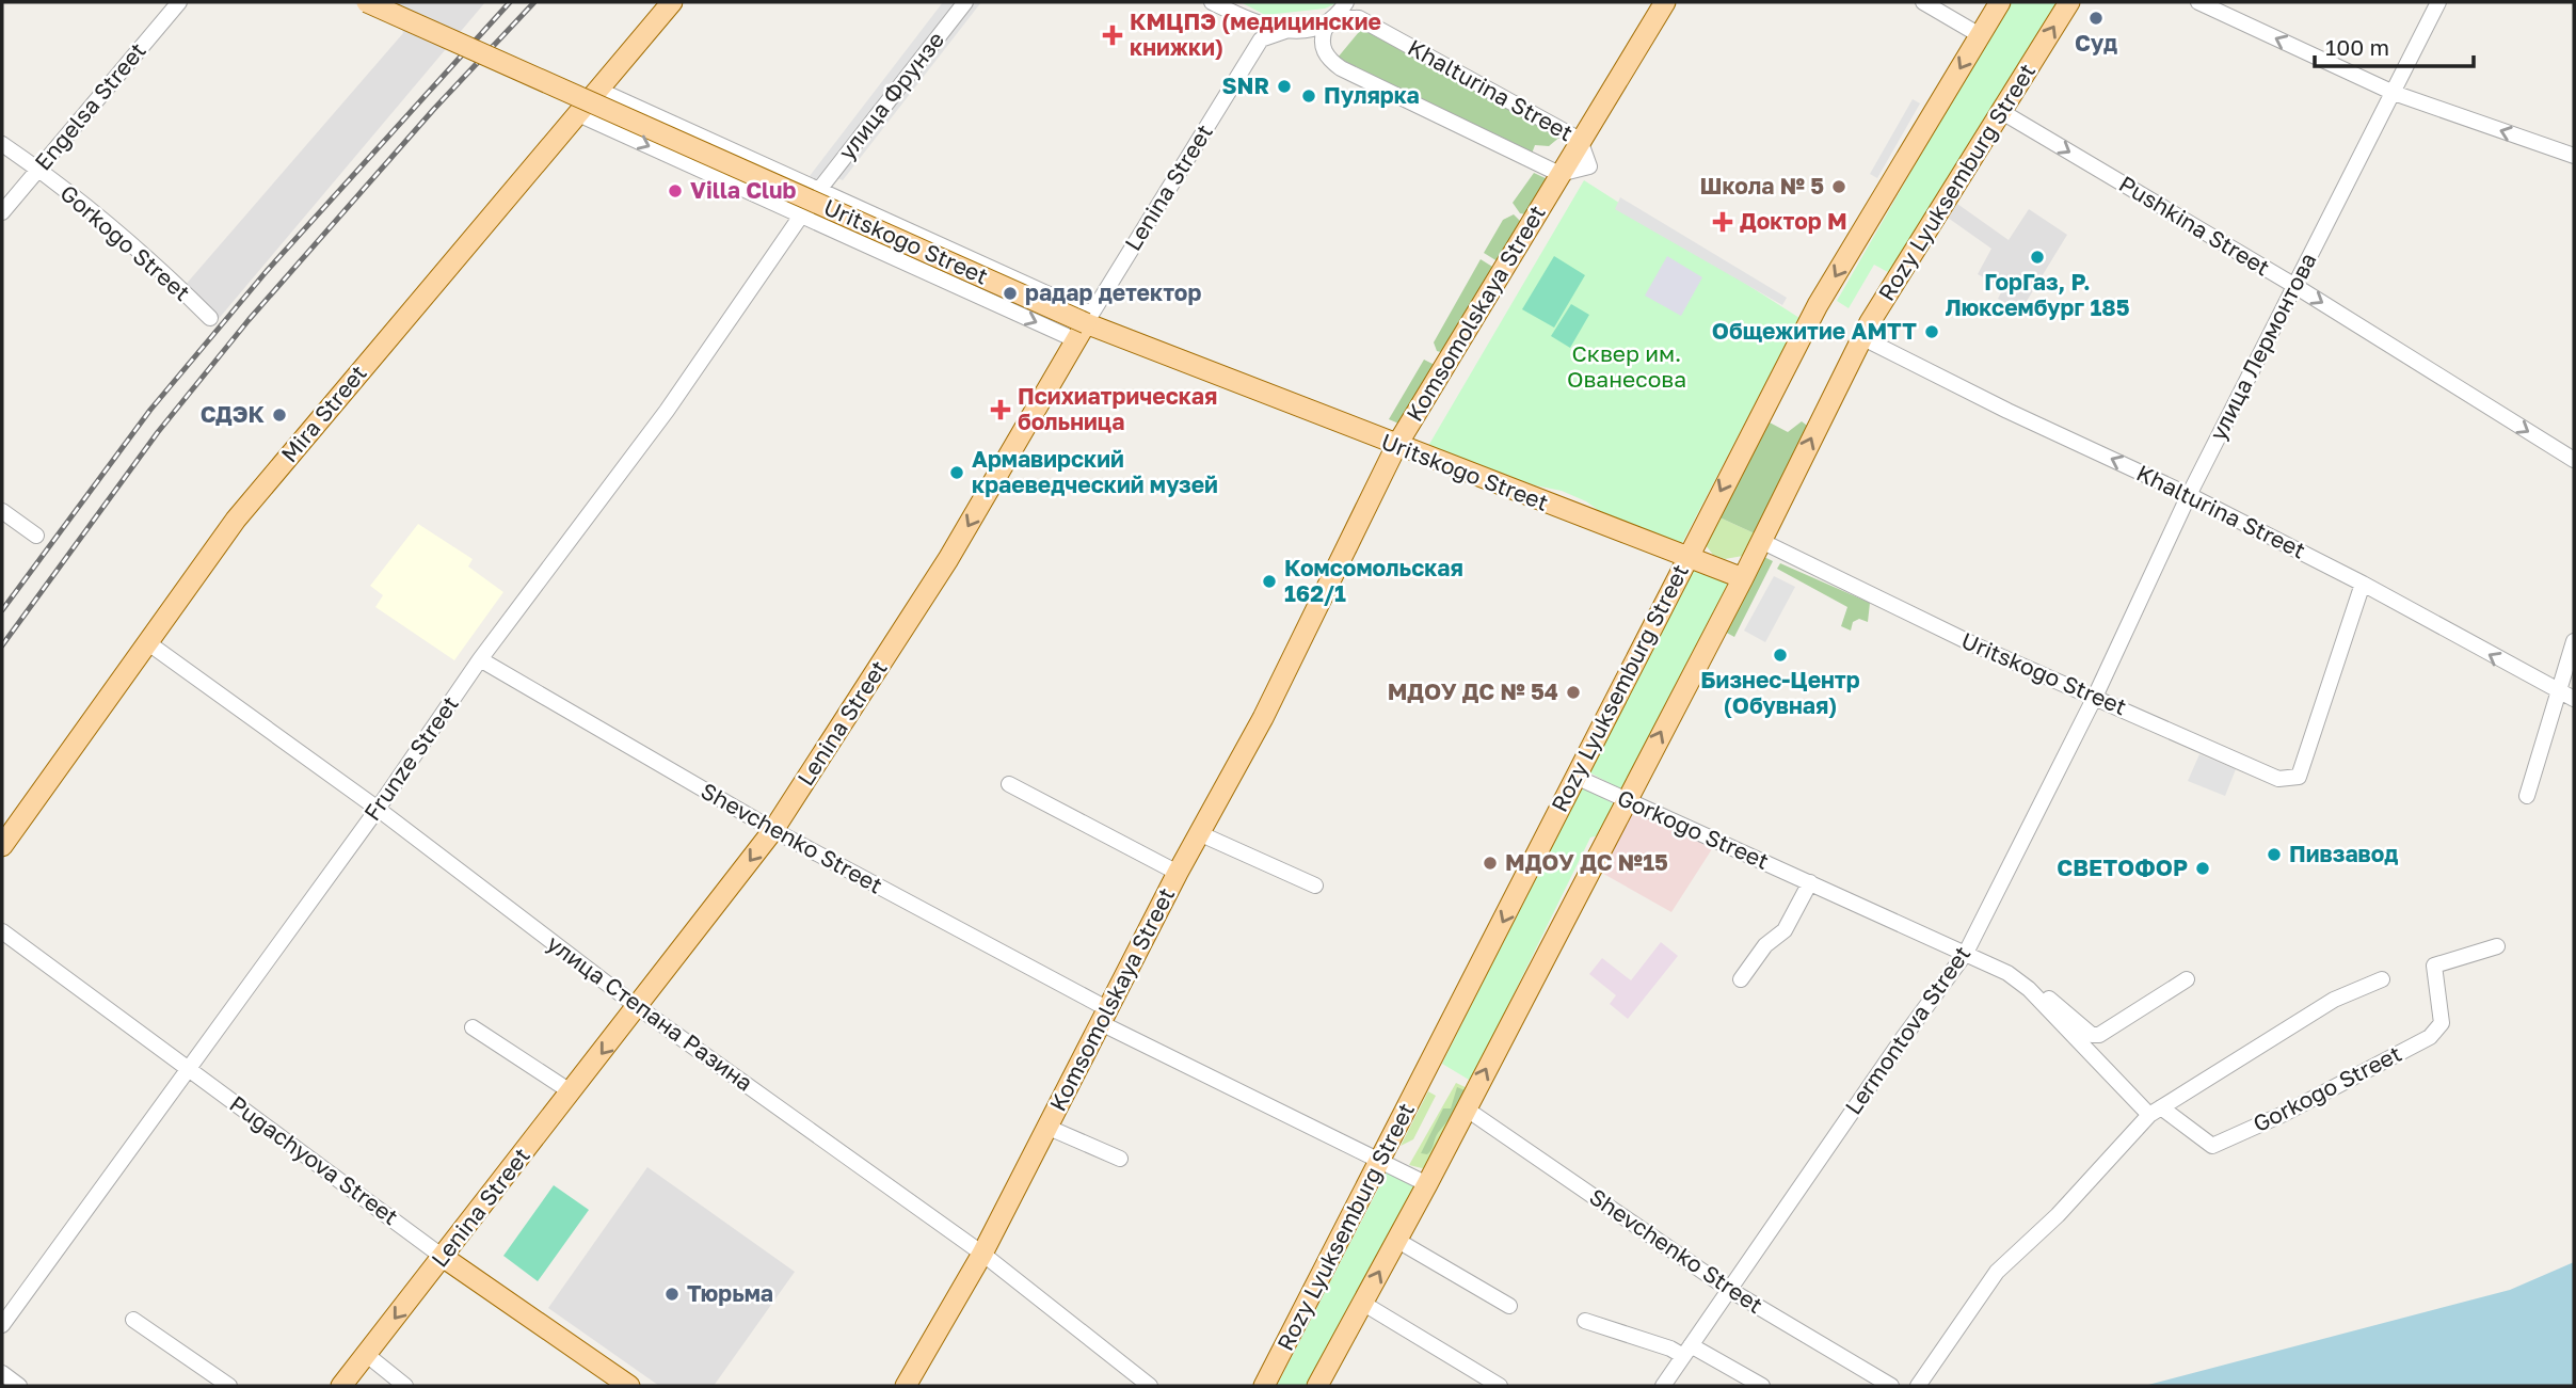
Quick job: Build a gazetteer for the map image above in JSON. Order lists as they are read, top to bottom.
{
  "streets": {
    "main road": [
      "Rozy Lyuksemburg Street",
      "Lenina Street",
      "Uritskogo Street",
      "Komsomolskaya Street",
      "Mira Street",
      "Pugachyova Street"
    ],
    "street": [
      "Khalturina Street",
      "улица Фрунзе",
      "Engelsa Street",
      "Pushkina Street",
      "Gorkogo Street",
      "улица Лермонтова",
      "Frunze Street",
      "Shevchenko Street",
      "улица Степана Разина",
      "Lermontova Street"
    ]
  },
  "crossings": [
    ["Khalturina Street", "Rozy Lyuksemburg Street"],
    ["Khalturina Street", "Lenina Street"],
    ["Khalturina Street", "Uritskogo Street"],
    ["Khalturina Street", "Komsomolskaya Street"],
    ["Khalturina Street", "улица Лермонтова"],
    ["улица Фрунзе", "Uritskogo Street"],
    ["улица Фрунзе", "Frunze Street"],
    ["Engelsa Street", "Gorkogo Street"],
    ["Rozy Lyuksemburg Street", "Pushkina Street"],
    ["Rozy Lyuksemburg Street", "Uritskogo Street"],
    ["Rozy Lyuksemburg Street", "Gorkogo Street"],
    ["Rozy Lyuksemburg Street", "Shevchenko Street"],
    ["Lenina Street", "Uritskogo Street"],
    ["Lenina Street", "Shevchenko Street"],
    ["Lenina Street", "улица Степана Разина"],
    ["Lenina Street", "Pugachyova Street"],
    ["Pushkina Street", "улица Лермонтова"],
    ["Uritskogo Street", "Komsomolskaya Street"],
    ["Uritskogo Street", "улица Лермонтова"],
    ["Uritskogo Street", "Mira Street"],
    ["Uritskogo Street", "Frunze Street"],
    ["Uritskogo Street", "Lermontova Street"],
    ["Gorkogo Street", "Lermontova Street"],
    ["Komsomolskaya Street", "Shevchenko Street"],
    ["Komsomolskaya Street", "улица Степана Разина"],
    ["улица Лермонтова", "Lermontova Street"],
    ["Mira Street", "улица Степана Разина"],
    ["Frunze Street", "Shevchenko Street"],
    ["Frunze Street", "улица Степана Разина"],
    ["Frunze Street", "Pugachyova Street"],
    ["Shevchenko Street", "Lermontova Street"]
  ],
  "one_way": ["Khalturina Street", "Lenina Street", "Pushkina Street"],
  "parks": ["Сквер им. Ованесова"],
  "places": {
    "other": [
      "Суд",
      "SNR",
      "Пулярка",
      "Школа № 5",
      "Villa Club",
      "ГорГаз, Р. Люксембург 185",
      "радар детектор",
      "Общежитие АМТТ",
      "СДЭК",
      "Армавирский краеведческий музей",
      "Комсомольская 162/1",
      "Бизнес-Центр (Обувная)",
      "МДОУ ДС № 54",
      "Пивзавод",
      "МДОУ ДС №15",
      "СВЕТОФОР",
      "Тюрьма"
    ],
    "health": ["КМЦПЭ (медицинские книжки)", "Доктор М", "Психиатрическая больница"]
  },
  "scale_bar": "100 m"
}
